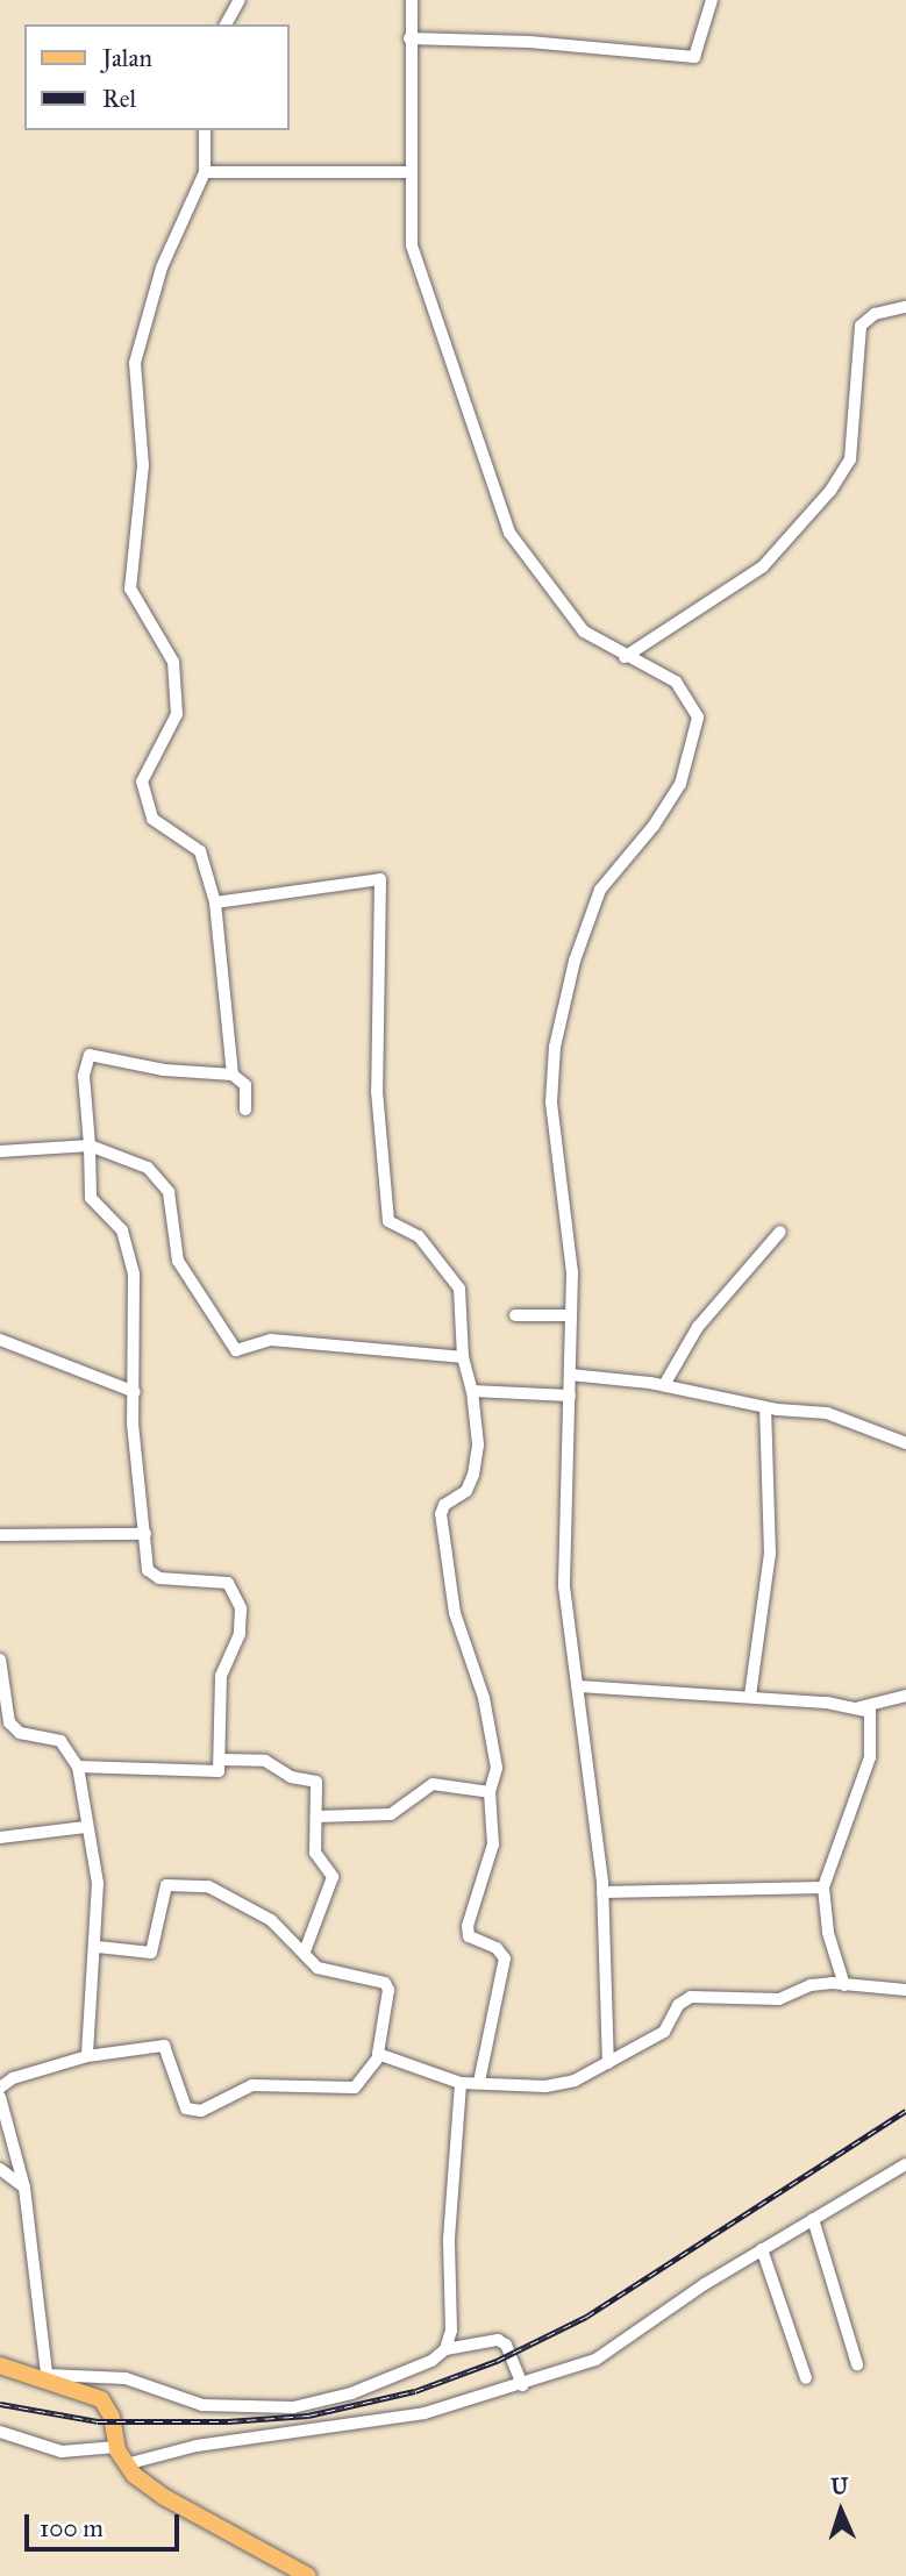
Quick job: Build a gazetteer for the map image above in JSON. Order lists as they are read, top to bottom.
{
  "legend": ["Jalan", "Rel"],
  "scale_bar": "100 m",
  "north": "top"
}
